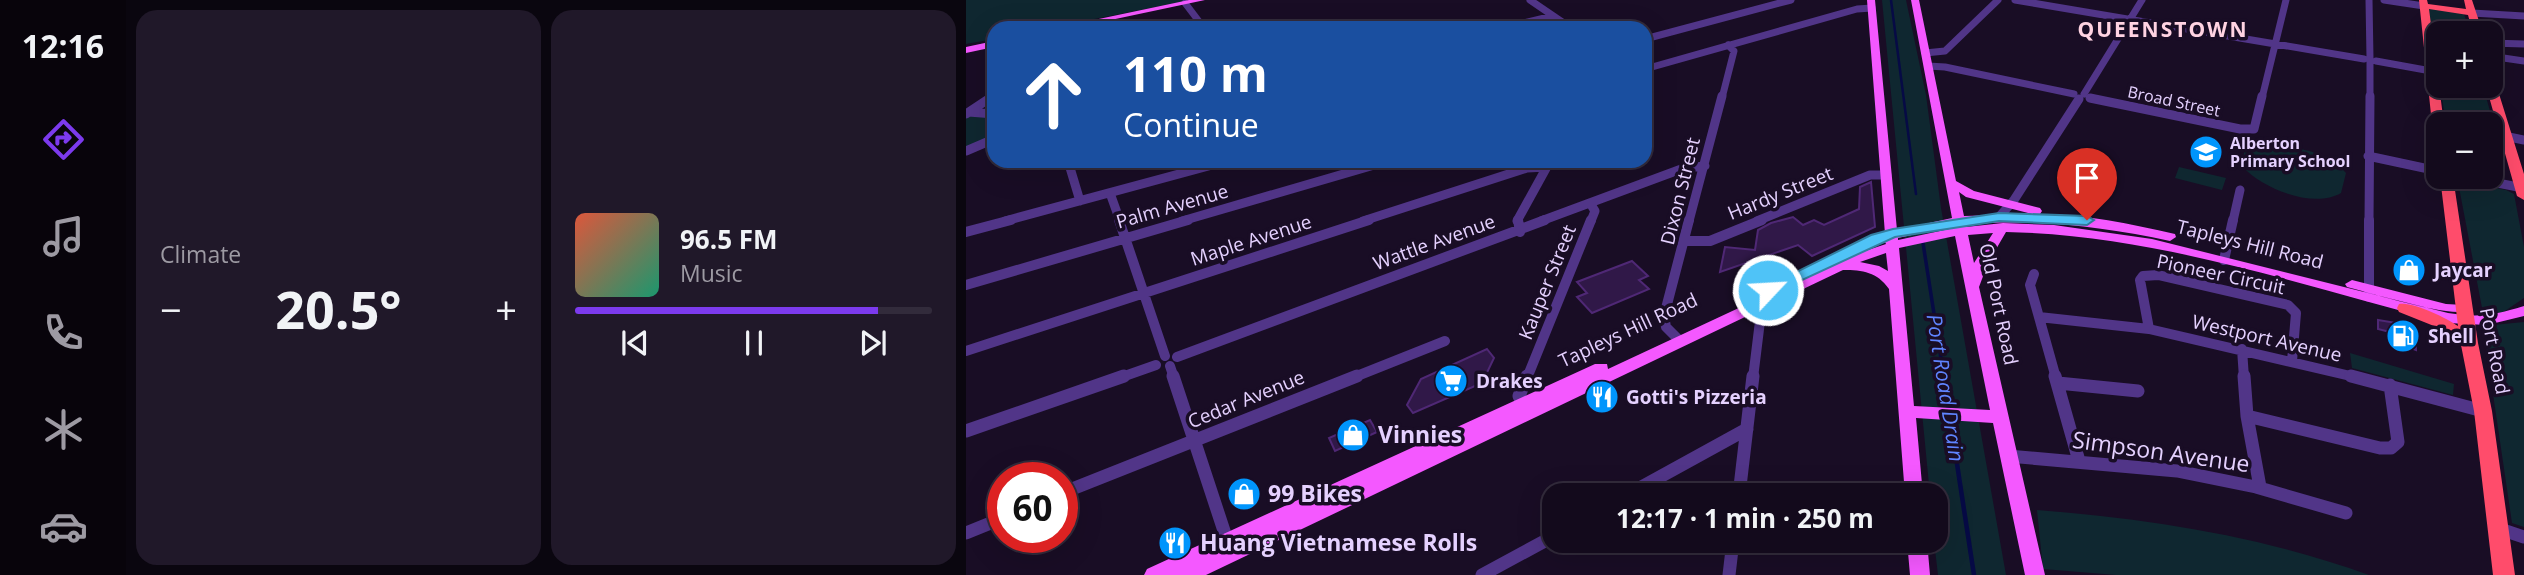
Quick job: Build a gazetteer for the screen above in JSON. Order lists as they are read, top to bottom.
{
  "streets": {
    "highway": ["Port Road"],
    "main road": ["Tapleys Hill Road", "Old Port Road"],
    "street": [
      "Broad Street",
      "Dixon Street",
      "Hardy Street",
      "Palm Avenue",
      "Maple Avenue",
      "Wattle Avenue",
      "Pioneer Circuit",
      "Kauper Street",
      "Westport Avenue",
      "Cedar Avenue",
      "Simpson Avenue"
    ]
  },
  "crossings": [
    ["Broad Street", "Old Port Road"],
    ["Dixon Street", "Hardy Street"],
    ["Dixon Street", "Wattle Avenue"],
    ["Dixon Street", "Tapleys Hill Road"],
    ["Wattle Avenue", "Kauper Street"],
    ["Tapleys Hill Road", "Kauper Street"],
    ["Tapleys Hill Road", "Old Port Road"],
    ["Tapleys Hill Road", "Port Road"],
    ["Pioneer Circuit", "Westport Avenue"],
    ["Old Port Road", "Simpson Avenue"],
    ["Westport Avenue", "Port Road"]
  ],
  "districts": ["QUEENSTOWN"],
  "water": ["Port Road Drain"],
  "places": {
    "school or university": ["Alberton Primary School"],
    "shop": ["Jaycar", "Vinnies", "99 Bikes"],
    "fuel station": ["Shell"],
    "supermarket": ["Drakes"],
    "restaurant": ["Gotti's Pizzeria", "Huang Vietnamese Rolls"]
  },
  "page": {
    "tabs": "12:16",
    "tile": "Climate",
    "map_buttons": ["+", "−"],
    "turn": ["110 m", "Continue"],
    "song": ["96.5 FM", "Music"],
    "heat": ["−", "20.5°", "+"],
    "limit": "60",
    "trip": "12:17 · 1 min · 250 m"
  }
}
